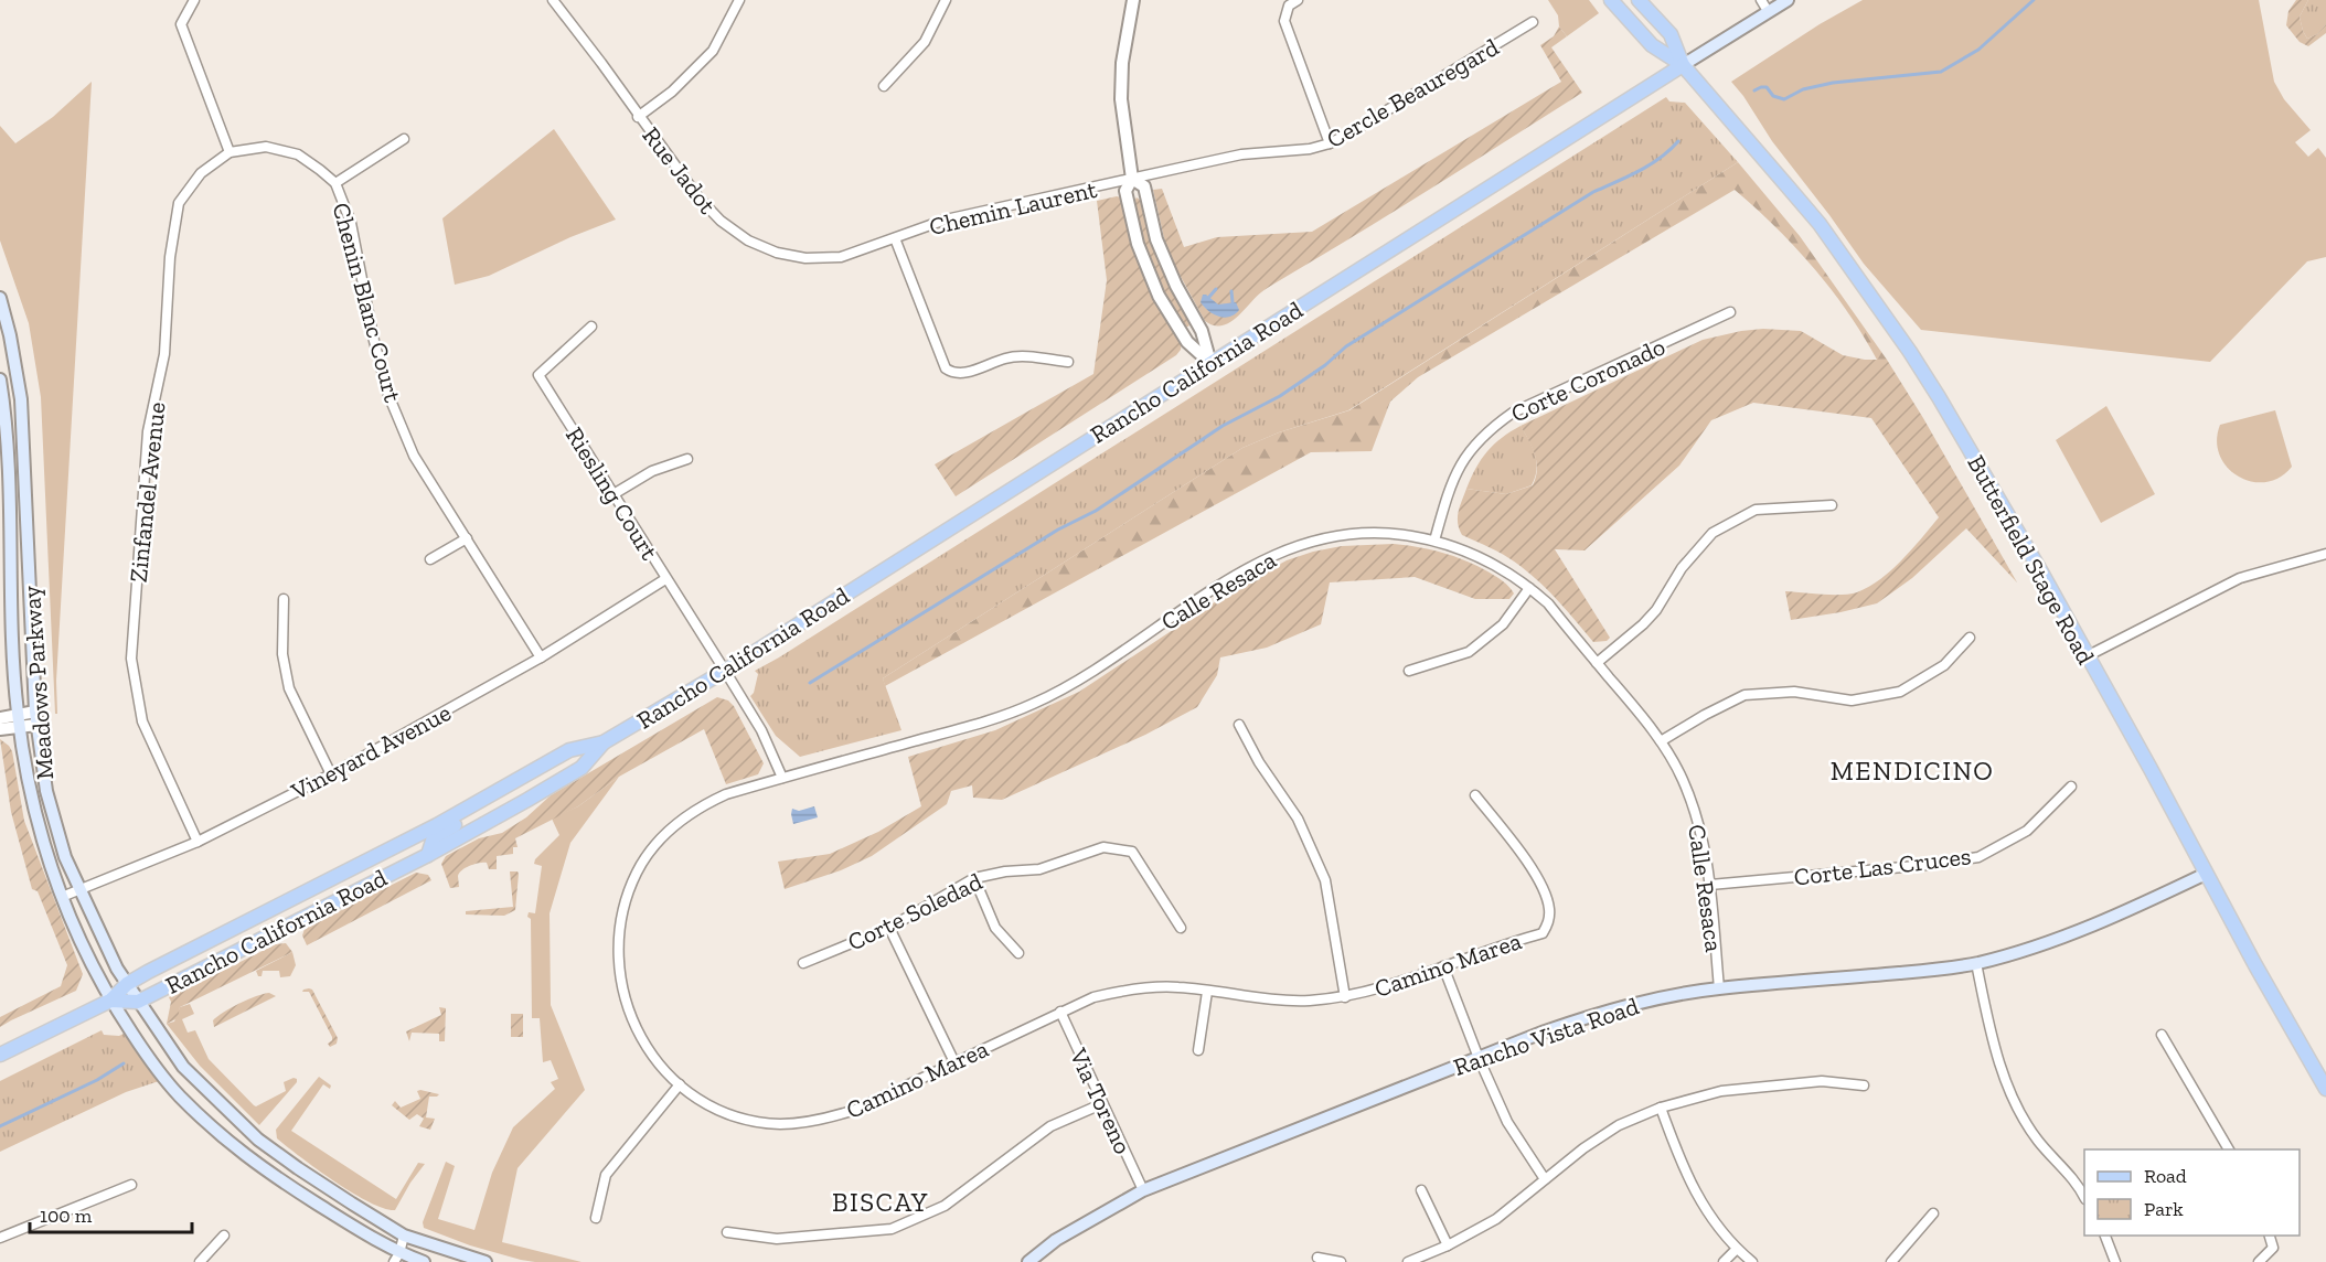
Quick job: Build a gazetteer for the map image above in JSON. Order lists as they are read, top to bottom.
{
  "streets": {
    "main road": [
      "Rancho California Road",
      "Butterfield Stage Road",
      "Meadows Parkway",
      "Rancho Vista Road"
    ],
    "street": [
      "Cercle Beauregard",
      "Rue Jadot",
      "Chemin Laurent",
      "Chenin Blanc Court",
      "Corte Coronado",
      "Zinfandel Avenue",
      "Riesling Court",
      "Calle Resaca",
      "Vineyard Avenue",
      "Corte Las Cruces",
      "Corte Soledad",
      "Camino Marea",
      "Via Toreno"
    ]
  },
  "crossings": [
    ["Cercle Beauregard", "Chemin Laurent"],
    ["Rue Jadot", "Chemin Laurent"],
    ["Chenin Blanc Court", "Zinfandel Avenue"],
    ["Chenin Blanc Court", "Vineyard Avenue"],
    ["Rancho California Road", "Riesling Court"],
    ["Rancho California Road", "Butterfield Stage Road"],
    ["Rancho California Road", "Meadows Parkway"],
    ["Corte Coronado", "Calle Resaca"],
    ["Zinfandel Avenue", "Vineyard Avenue"],
    ["Riesling Court", "Calle Resaca"],
    ["Riesling Court", "Vineyard Avenue"],
    ["Riesling Court", "Camino Marea"],
    ["Butterfield Stage Road", "Rancho Vista Road"],
    ["Calle Resaca", "Corte Las Cruces"],
    ["Calle Resaca", "Camino Marea"],
    ["Calle Resaca", "Rancho Vista Road"],
    ["Meadows Parkway", "Vineyard Avenue"],
    ["Camino Marea", "Via Toreno"],
    ["Rancho Vista Road", "Via Toreno"]
  ],
  "districts": ["MENDICINO", "BISCAY"],
  "legend": ["Road", "Park"],
  "scale_bar": "100 m"
}
